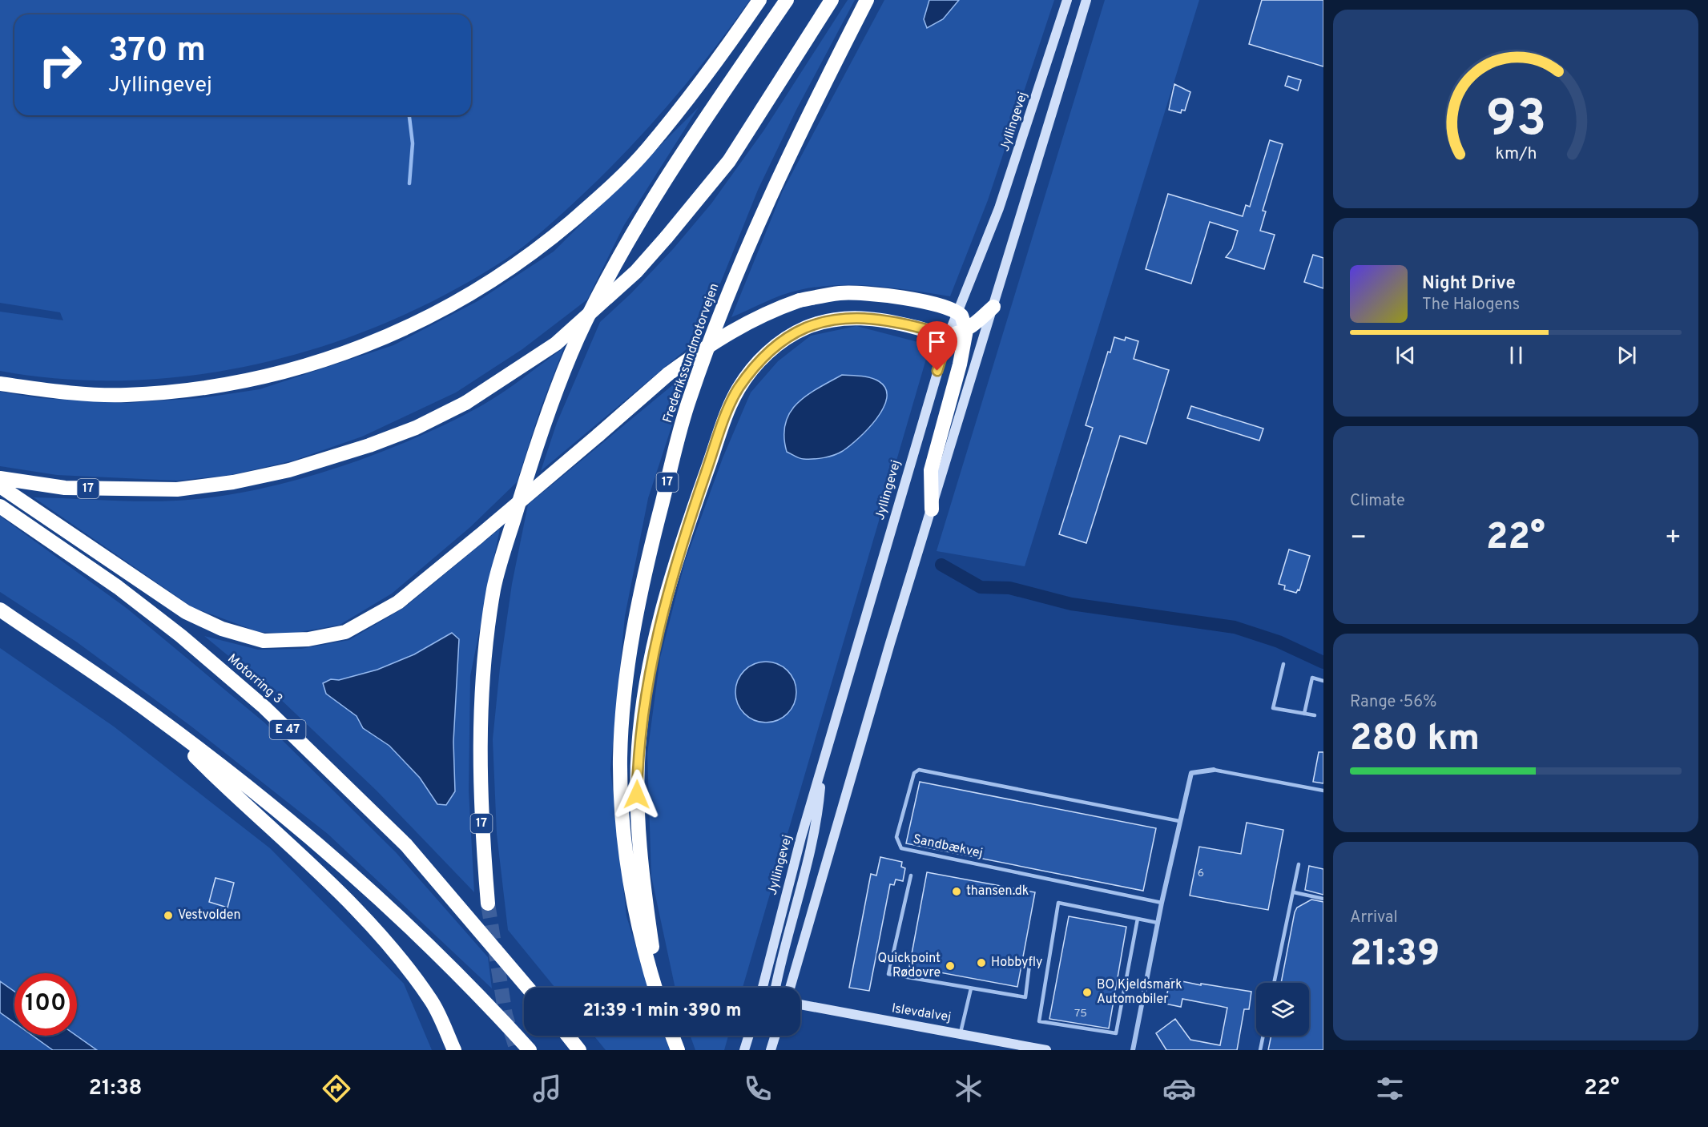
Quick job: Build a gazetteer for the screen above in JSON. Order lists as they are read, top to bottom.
{
  "streets": {
    "highway": [
      "Frederikssundmotorvejen",
      "17",
      "Motorring 3",
      "E 47"
    ],
    "street": ["Jyllingevej", "Islevdalvej"],
    "lane": ["Sandbækvej"]
  },
  "places": [
    "thansen.dk",
    "Vestvolden",
    "Hobbyfly",
    "Quickpoint Rødovre",
    "BO Kjeldsmark Automobiler"
  ],
  "house_numbers": ["6", "75"],
  "page": {
    "turn": ["370 m", "Jyllingevej"],
    "song": ["Night Drive", "The Halogens"],
    "tile": [
      "Climate",
      ["Range · 56%", "280 km"],
      ["Arrival", "21:39"]
    ],
    "heat": ["−", "22°", "+"],
    "limit": "100",
    "trip": "21:39 · 1 min · 390 m",
    "tabs": ["21:38", "22°"],
    "gauge": ["93", "km/h"]
  }
}
